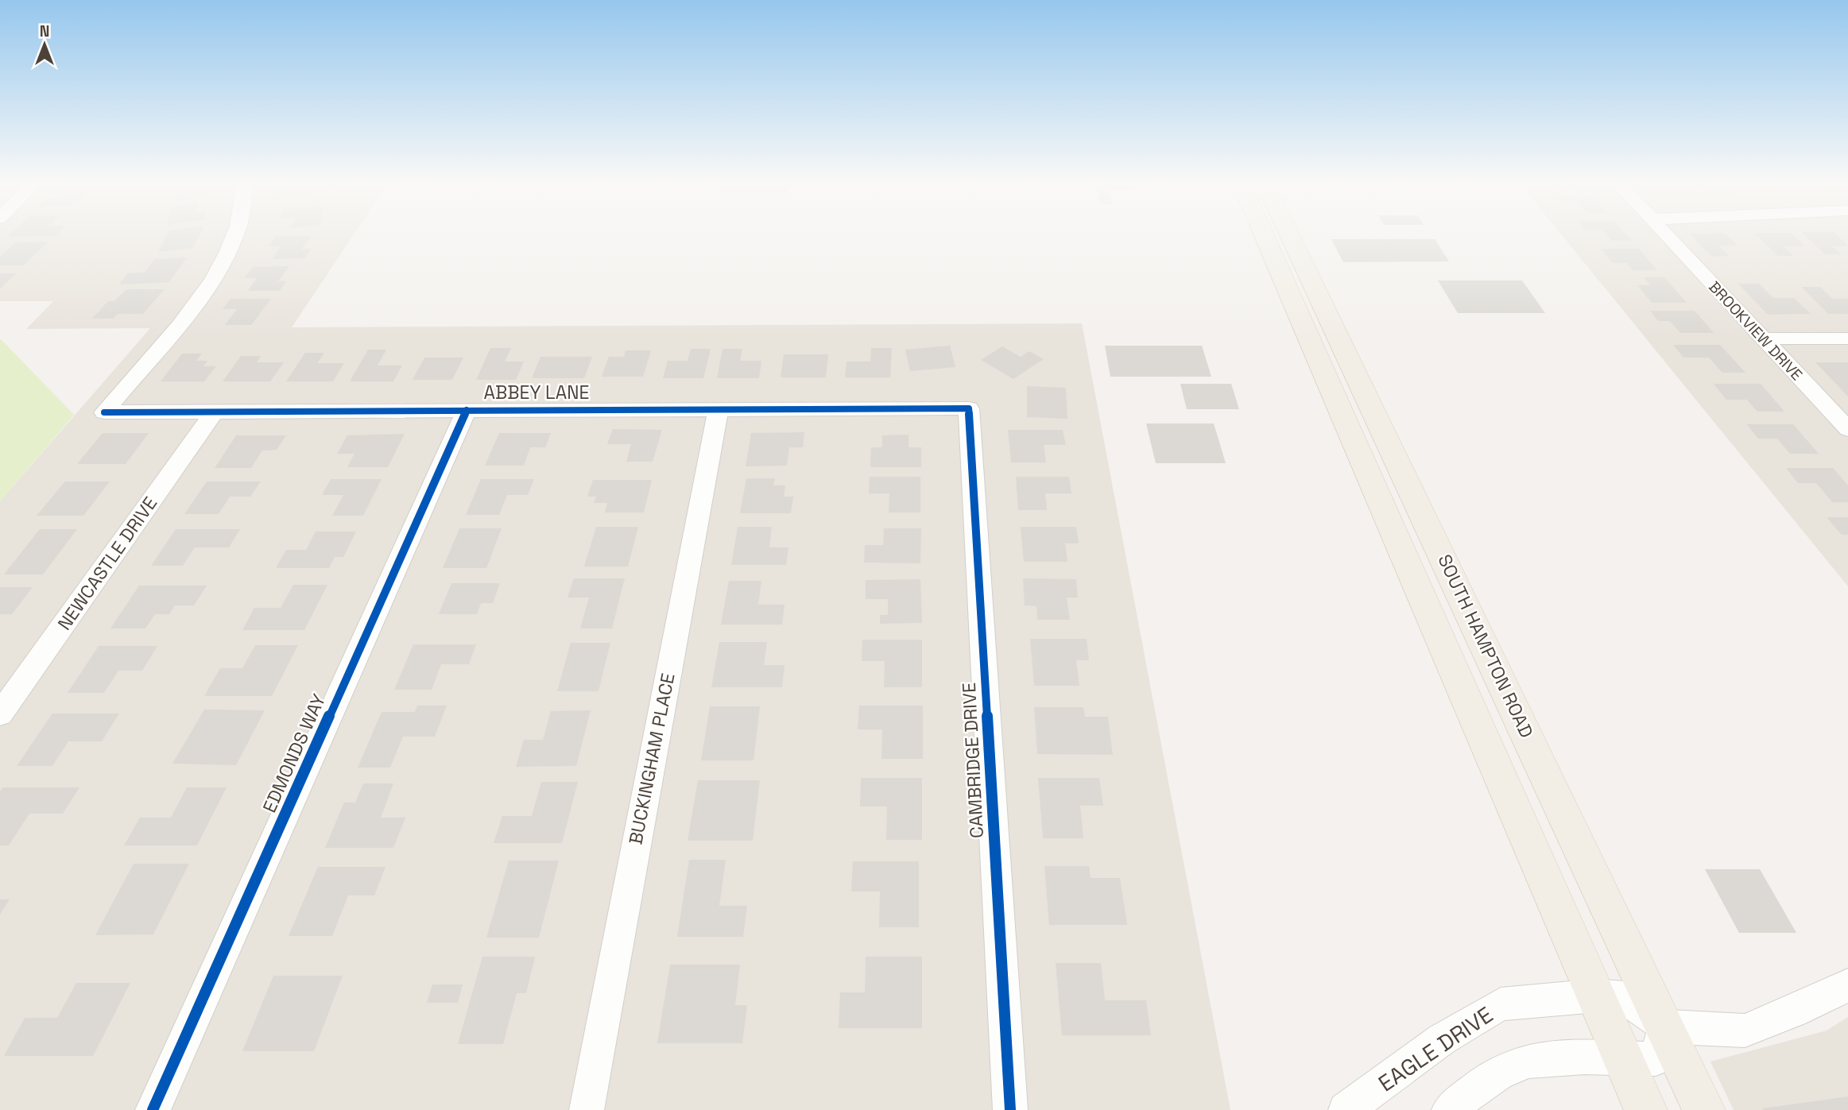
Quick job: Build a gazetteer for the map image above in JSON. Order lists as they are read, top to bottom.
{
  "streets": {
    "main road": ["SOUTH HAMPTON ROAD"],
    "street": [
      "BROOKVIEW DRIVE",
      "ABBEY LANE",
      "NEWCASTLE DRIVE",
      "EDMONDS WAY",
      "BUCKINGHAM PLACE",
      "CAMBRIDGE DRIVE",
      "EAGLE DRIVE"
    ]
  },
  "crossings": [
    ["ABBEY LANE", "NEWCASTLE DRIVE"],
    ["ABBEY LANE", "EDMONDS WAY"],
    ["ABBEY LANE", "BUCKINGHAM PLACE"],
    ["ABBEY LANE", "CAMBRIDGE DRIVE"],
    ["SOUTH HAMPTON ROAD", "EAGLE DRIVE"]
  ],
  "north": "top"
}
